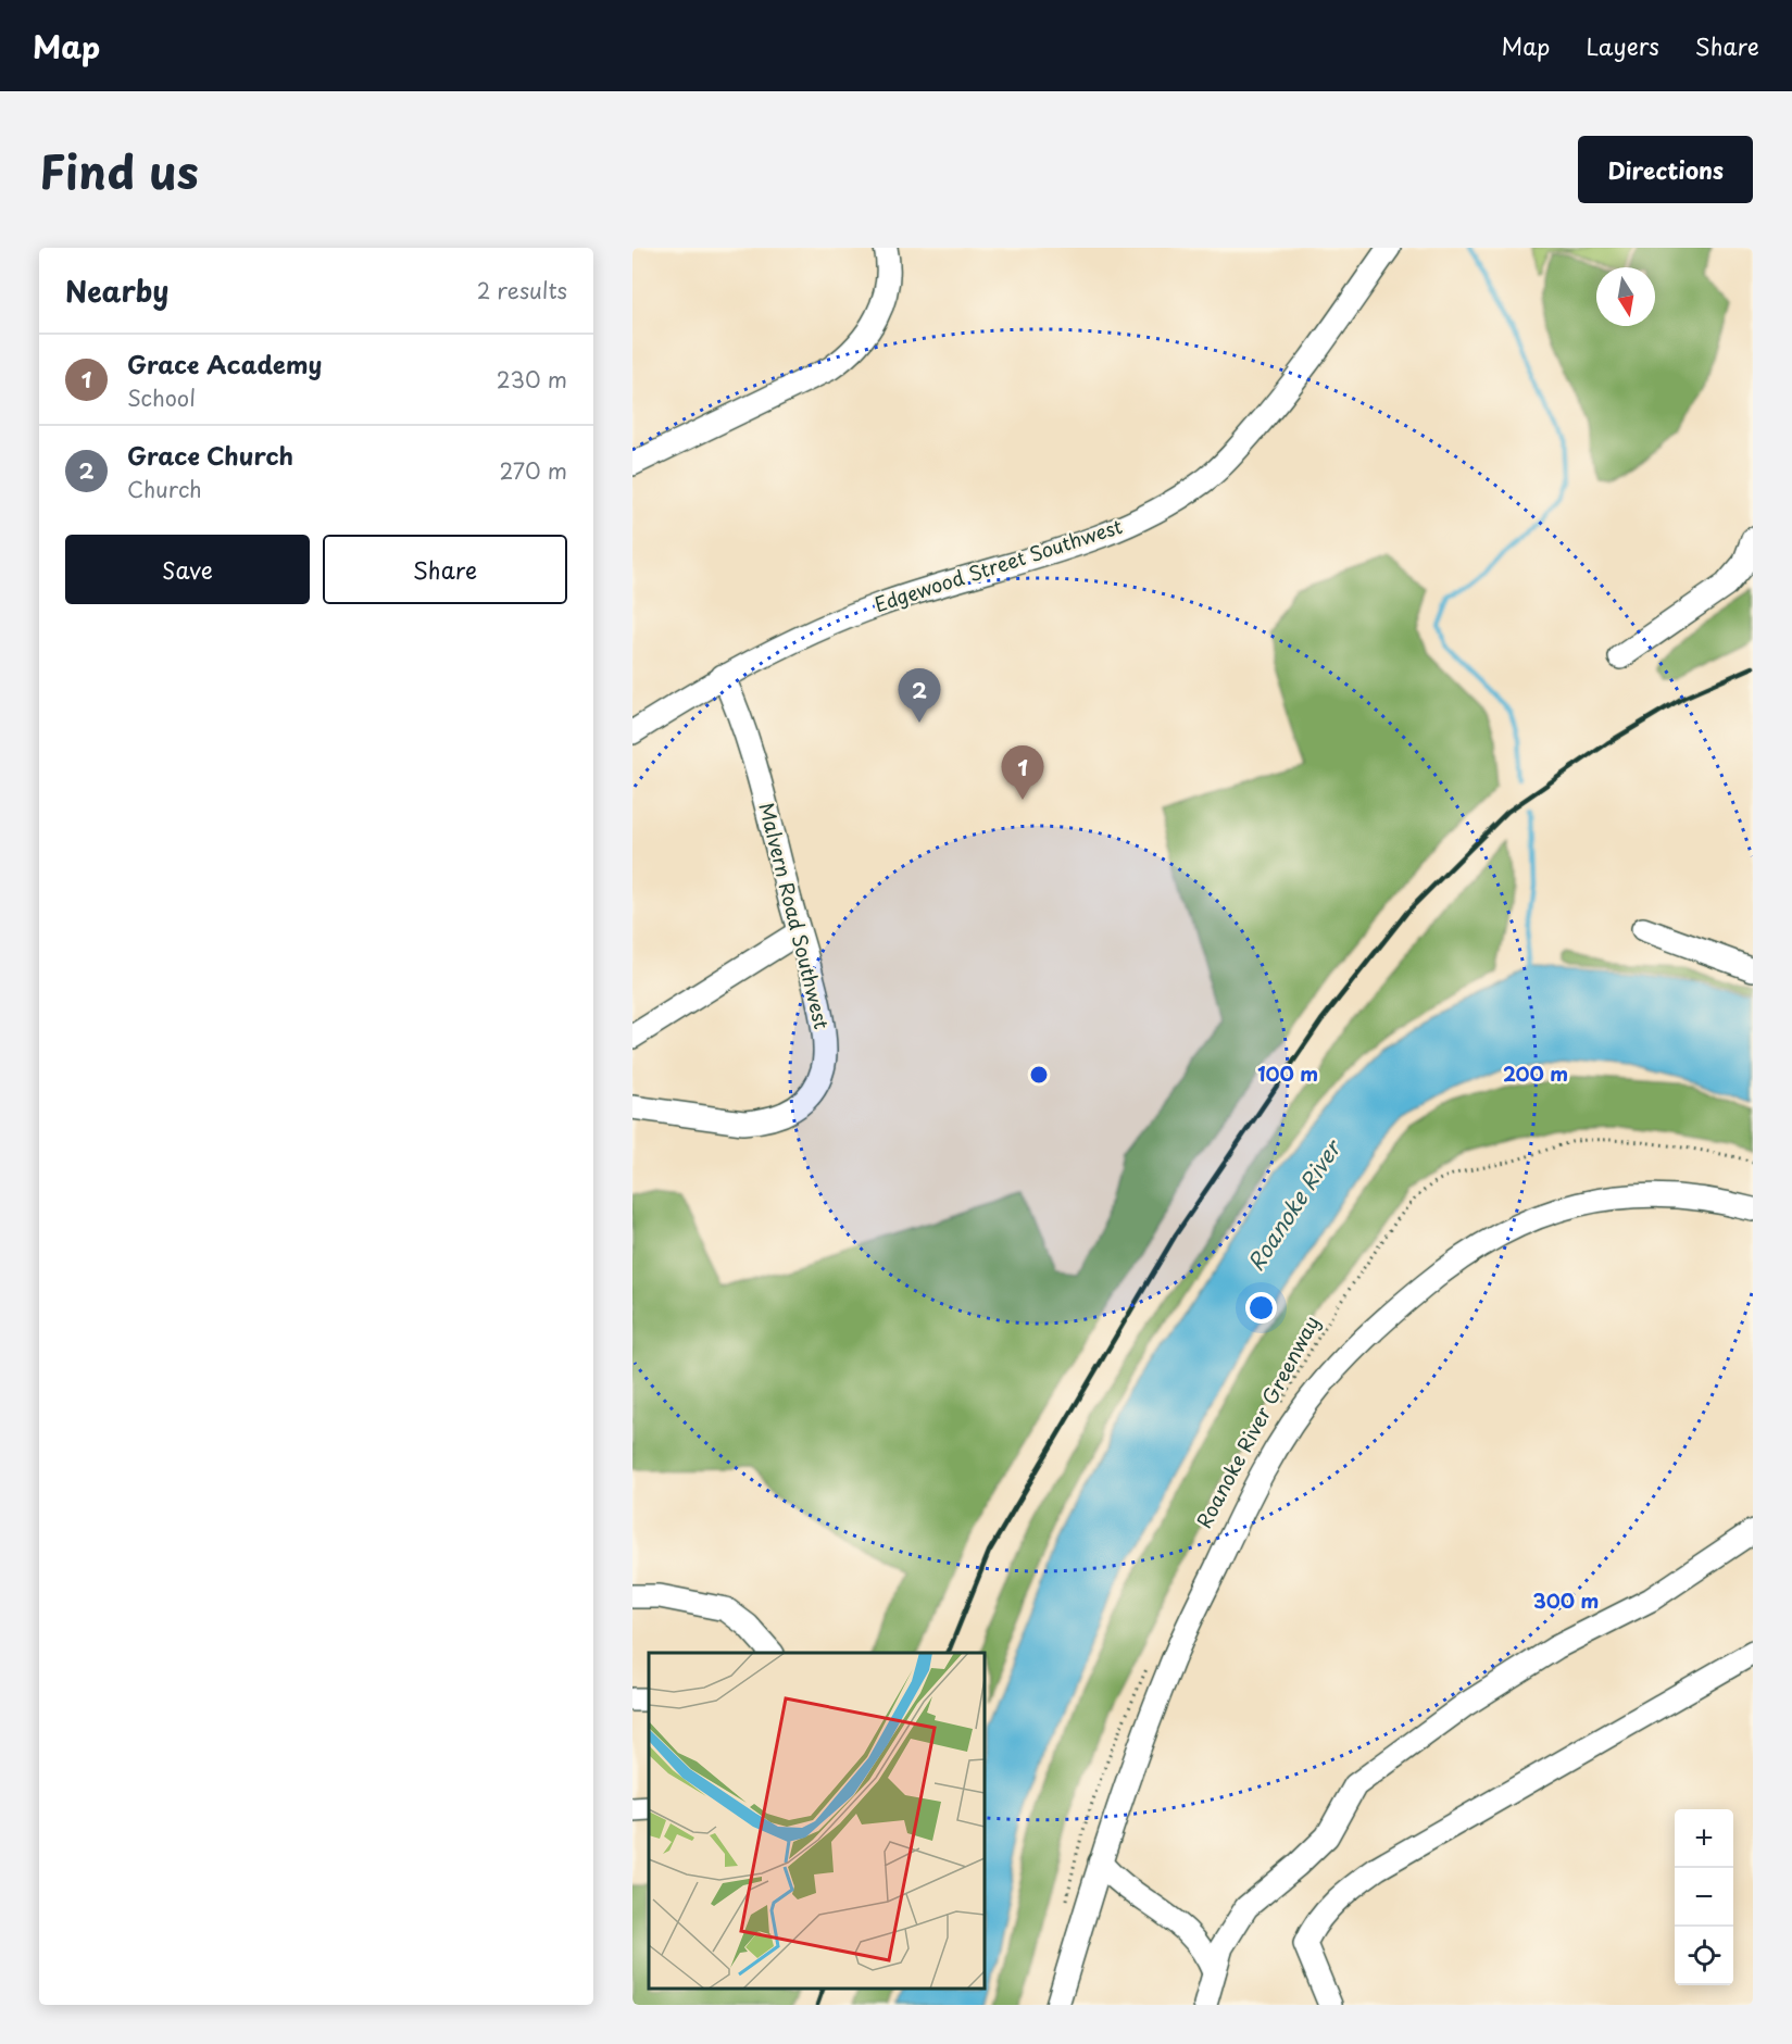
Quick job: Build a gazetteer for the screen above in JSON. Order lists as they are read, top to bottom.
{
  "streets": {
    "street": ["Edgewood Street Southwest", "Malvern Road Southwest"],
    "path": ["Roanoke River Greenway"]
  },
  "crossings": [
    ["Edgewood Street Southwest", "Malvern Road Southwest"]
  ],
  "water": ["Roanoke River"],
  "north": "bottom",
  "page": {
    "header": "Map",
    "nav": ["Map", "Layers", "Share"],
    "title": "Find us",
    "buttons": [
      "Directions",
      ["Save", "Share"]
    ],
    "heading": ["Nearby", "2 results"],
    "list": [
      {
        "mark": "1",
        "name": "Grace Academy",
        "note": "School",
        "value": "230 m"
      },
      {
        "mark": "2",
        "name": "Grace Church",
        "note": "Church",
        "value": "270 m"
      }
    ],
    "pins": ["2", "1"],
    "map_buttons": ["+", "−"]
  },
  "rings": ["100 m", "200 m", "300 m"]
}
